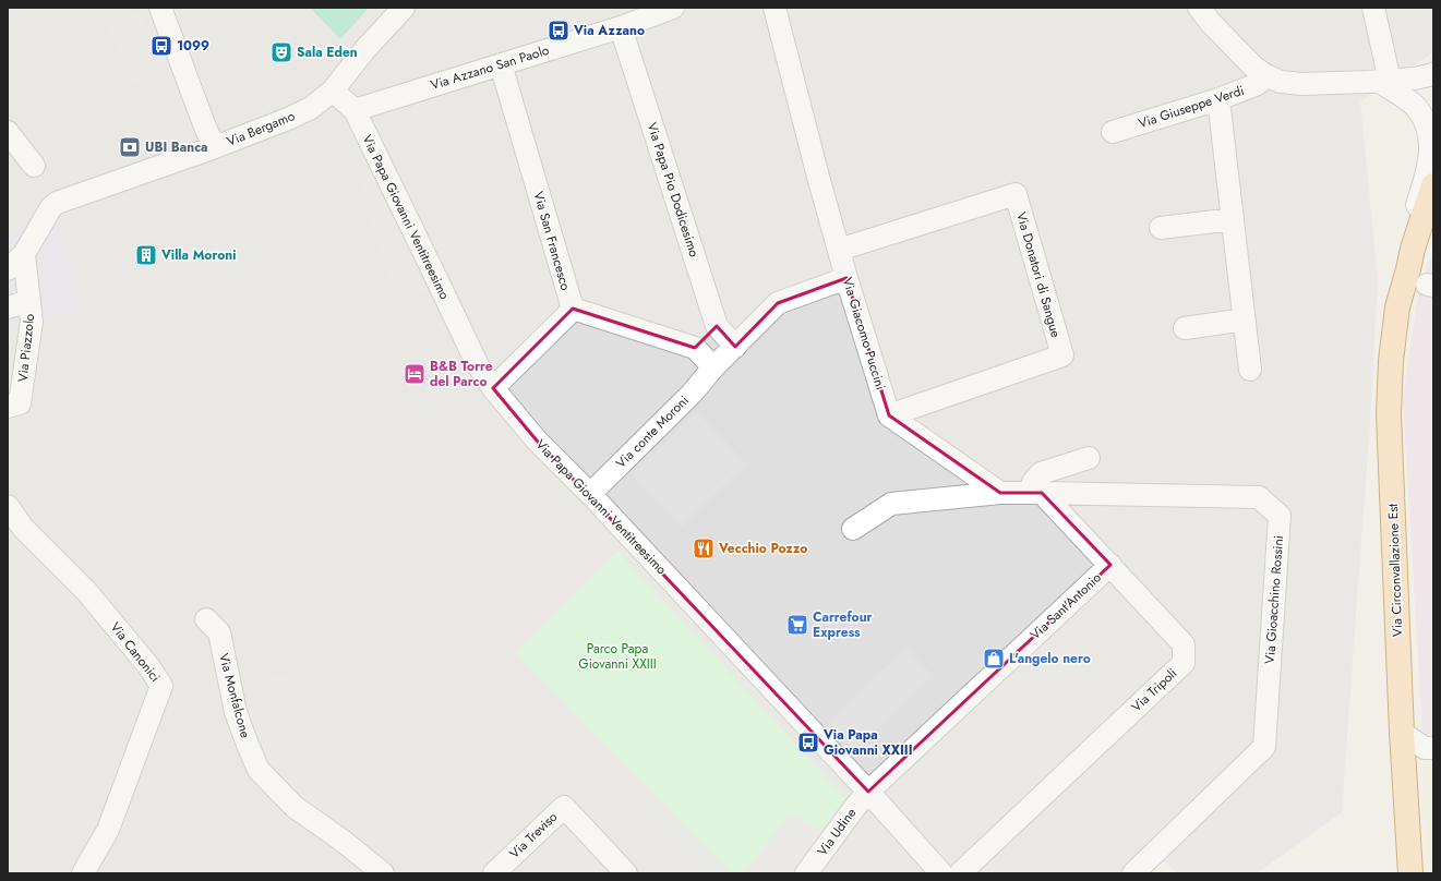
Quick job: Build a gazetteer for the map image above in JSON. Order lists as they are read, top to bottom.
{
  "streets": {
    "main road": ["Via Circonvallazione Est"],
    "street": [
      "Via Azzano San Paolo",
      "Via Giuseppe Verdi",
      "Via Bergamo",
      "Via Papa Pio Dodicesimo",
      "Via Papa Giovanni Ventitreesimo",
      "Via San Francesco",
      "Via Donatori di Sangue",
      "Via Giacomo Puccini",
      "Via Piazzolo",
      "Via conte Moroni",
      "Via Gioacchino Rossini",
      "Via Sant'Antonio",
      "Via Canonici",
      "Via Tripoli",
      "Via Monfalcone",
      "Via Udine",
      "Via Treviso"
    ]
  },
  "crossings": [
    ["Via Azzano San Paolo", "Via Papa Pio Dodicesimo"],
    ["Via Azzano San Paolo", "Via Papa Giovanni Ventitreesimo"],
    ["Via Azzano San Paolo", "Via San Francesco"],
    ["Via Bergamo", "Via Papa Giovanni Ventitreesimo"],
    ["Via Bergamo", "Via Piazzolo"],
    ["Via Papa Pio Dodicesimo", "Via conte Moroni"],
    ["Via Papa Giovanni Ventitreesimo", "Via San Francesco"],
    ["Via Papa Giovanni Ventitreesimo", "Via conte Moroni"],
    ["Via Papa Giovanni Ventitreesimo", "Via Sant'Antonio"],
    ["Via Papa Giovanni Ventitreesimo", "Via Udine"],
    ["Via Donatori di Sangue", "Via Giacomo Puccini"],
    ["Via Giacomo Puccini", "Via conte Moroni"],
    ["Via Gioacchino Rossini", "Via Tripoli"],
    ["Via Sant'Antonio", "Via Tripoli"],
    ["Via Sant'Antonio", "Via Udine"]
  ],
  "parks": ["Parco Papa Giovanni XXIII"],
  "places": {
    "bus stop": ["Via Azzano", "1099", "Via Papa Giovanni XXIII"],
    "theatre": ["Sala Eden"],
    "bank": ["UBI Banca"],
    "building": ["Villa Moroni"],
    "hotel": ["B&B Torre del Parco"],
    "restaurant": ["Vecchio Pozzo"],
    "supermarket": ["Carrefour Express"],
    "shop": ["L'angelo nero"]
  }
}
